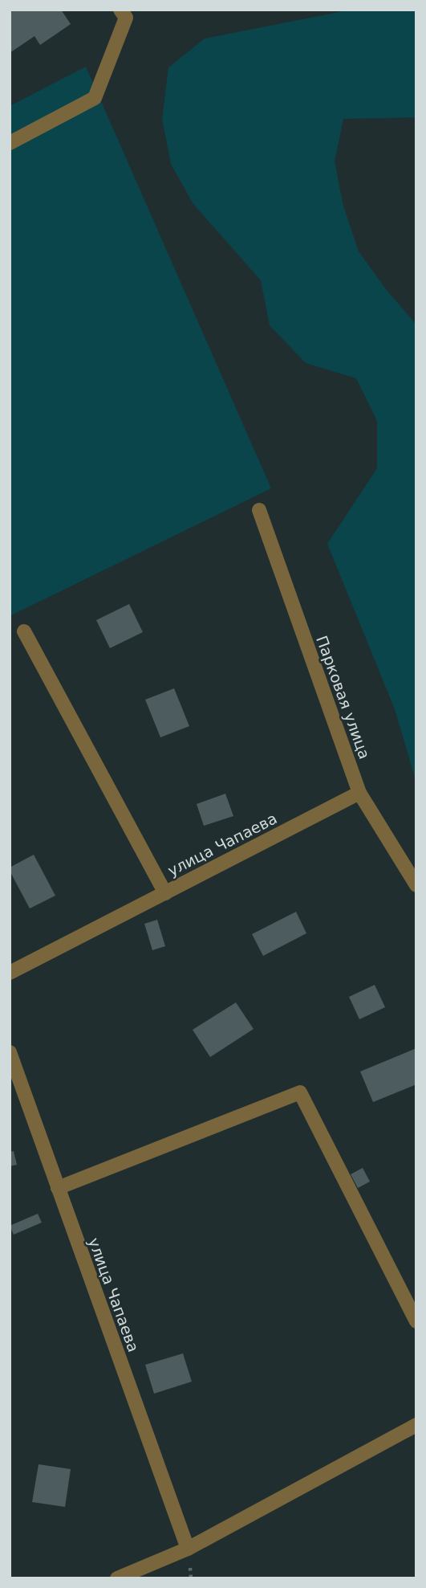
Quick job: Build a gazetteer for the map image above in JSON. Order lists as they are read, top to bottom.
{
  "streets": {
    "street": ["Парковая улица", "улица Чапаева"]
  },
  "crossings": [
    ["Парковая улица", "улица Чапаева"]
  ]
}
